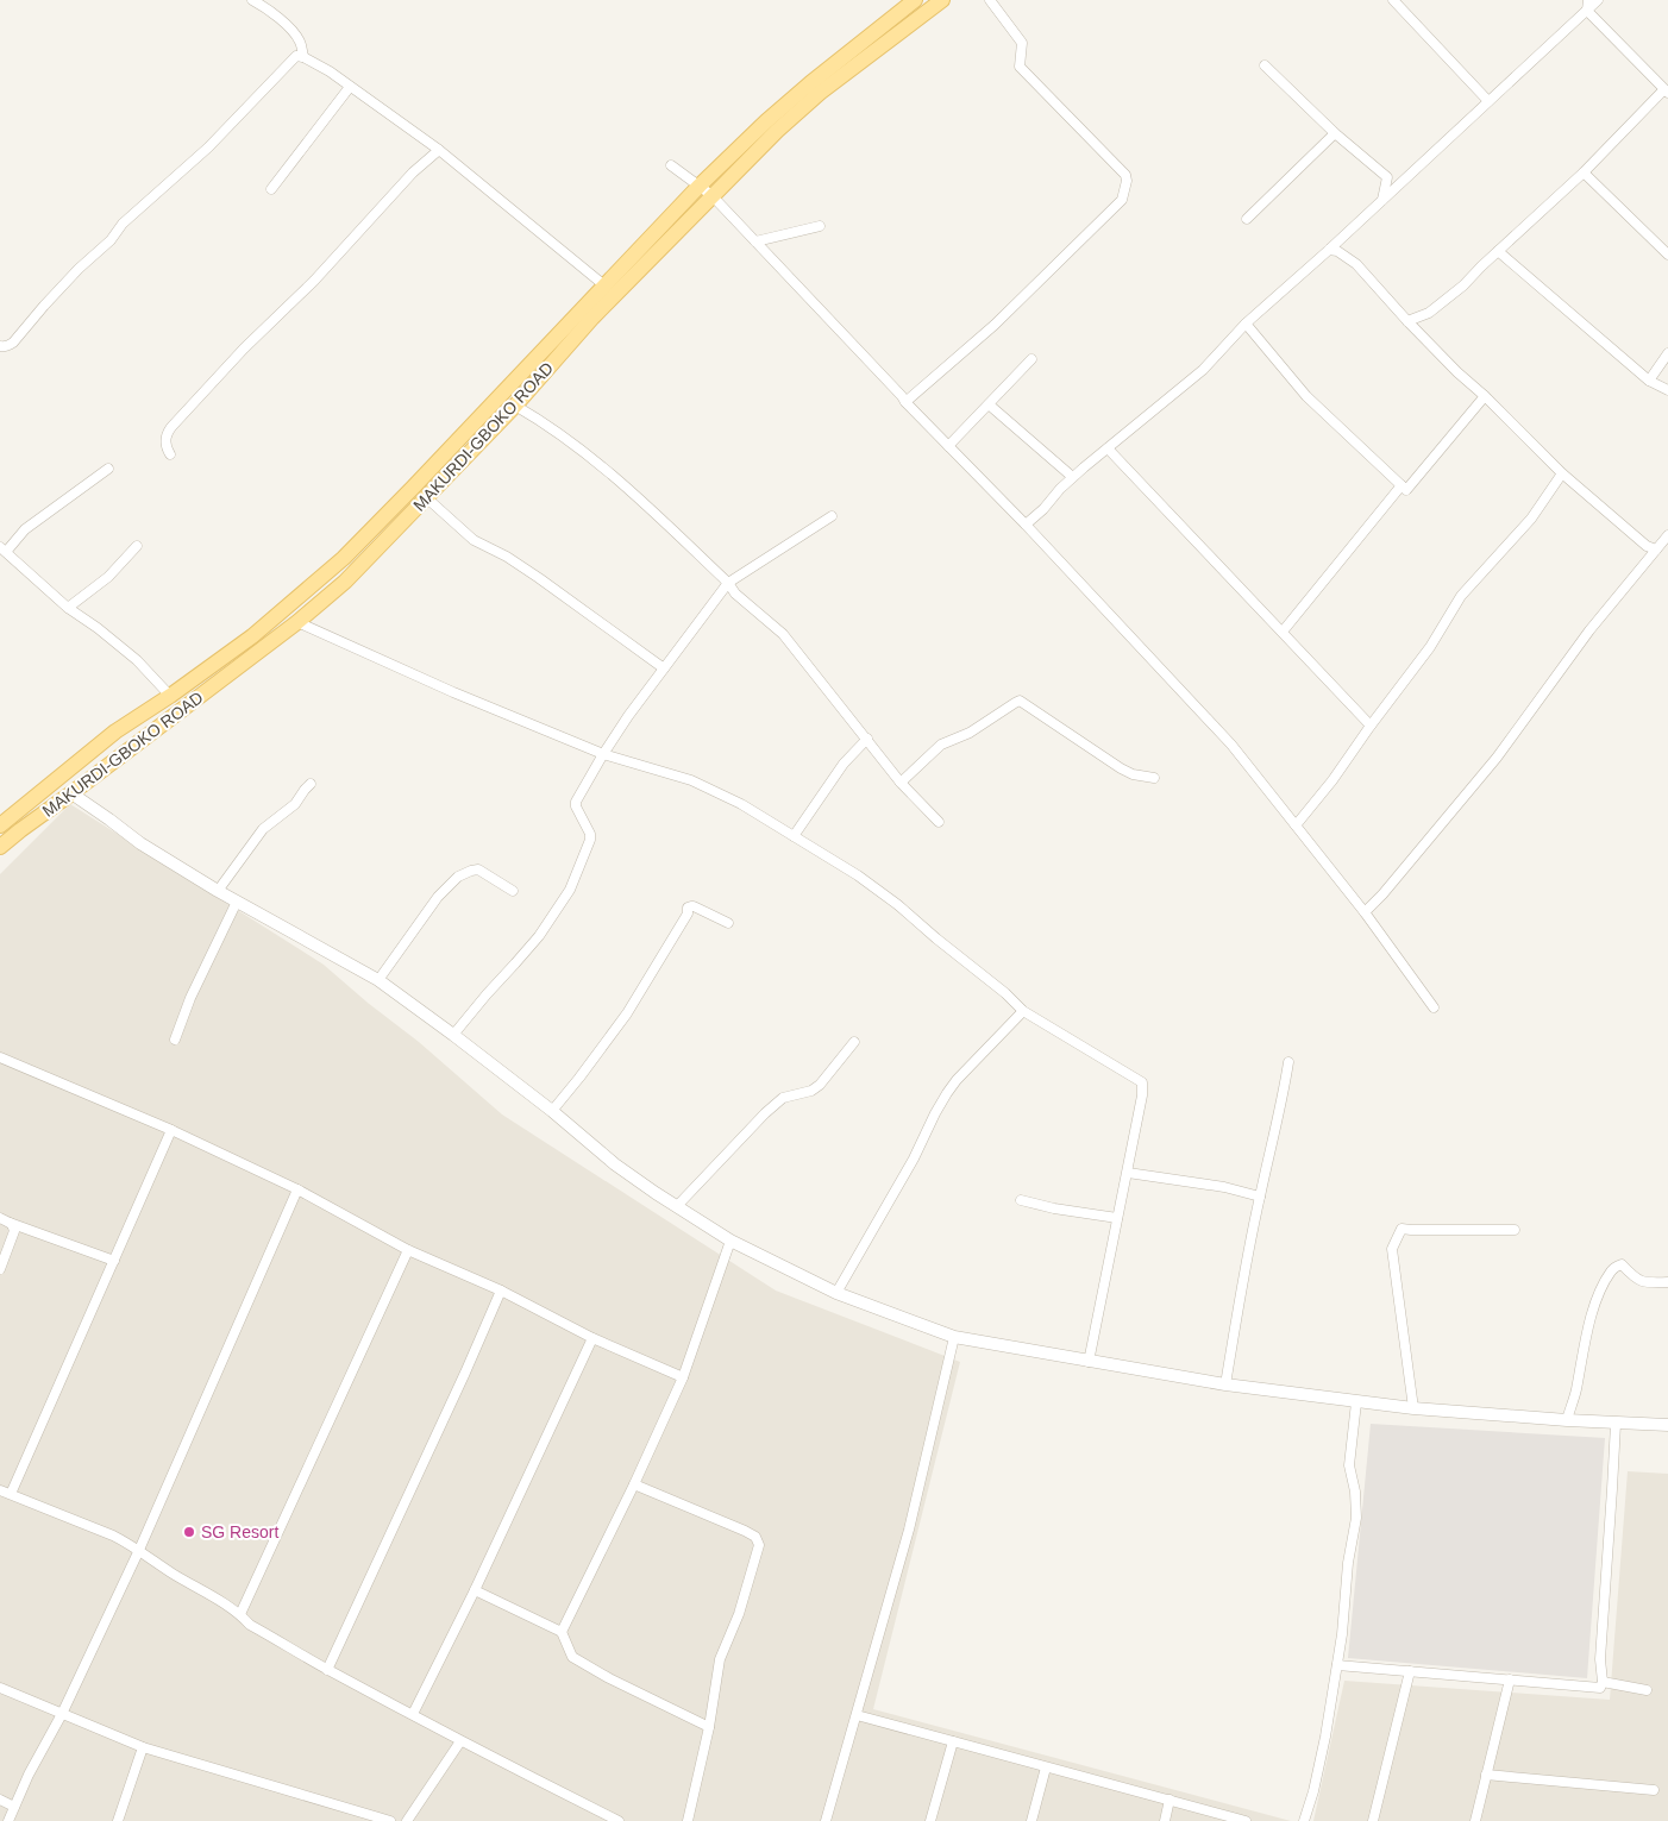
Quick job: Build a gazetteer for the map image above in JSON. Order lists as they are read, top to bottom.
{
  "streets": {
    "main road": ["MAKURDI-GBOKO ROAD"]
  },
  "places": ["SG Resort"]
}
